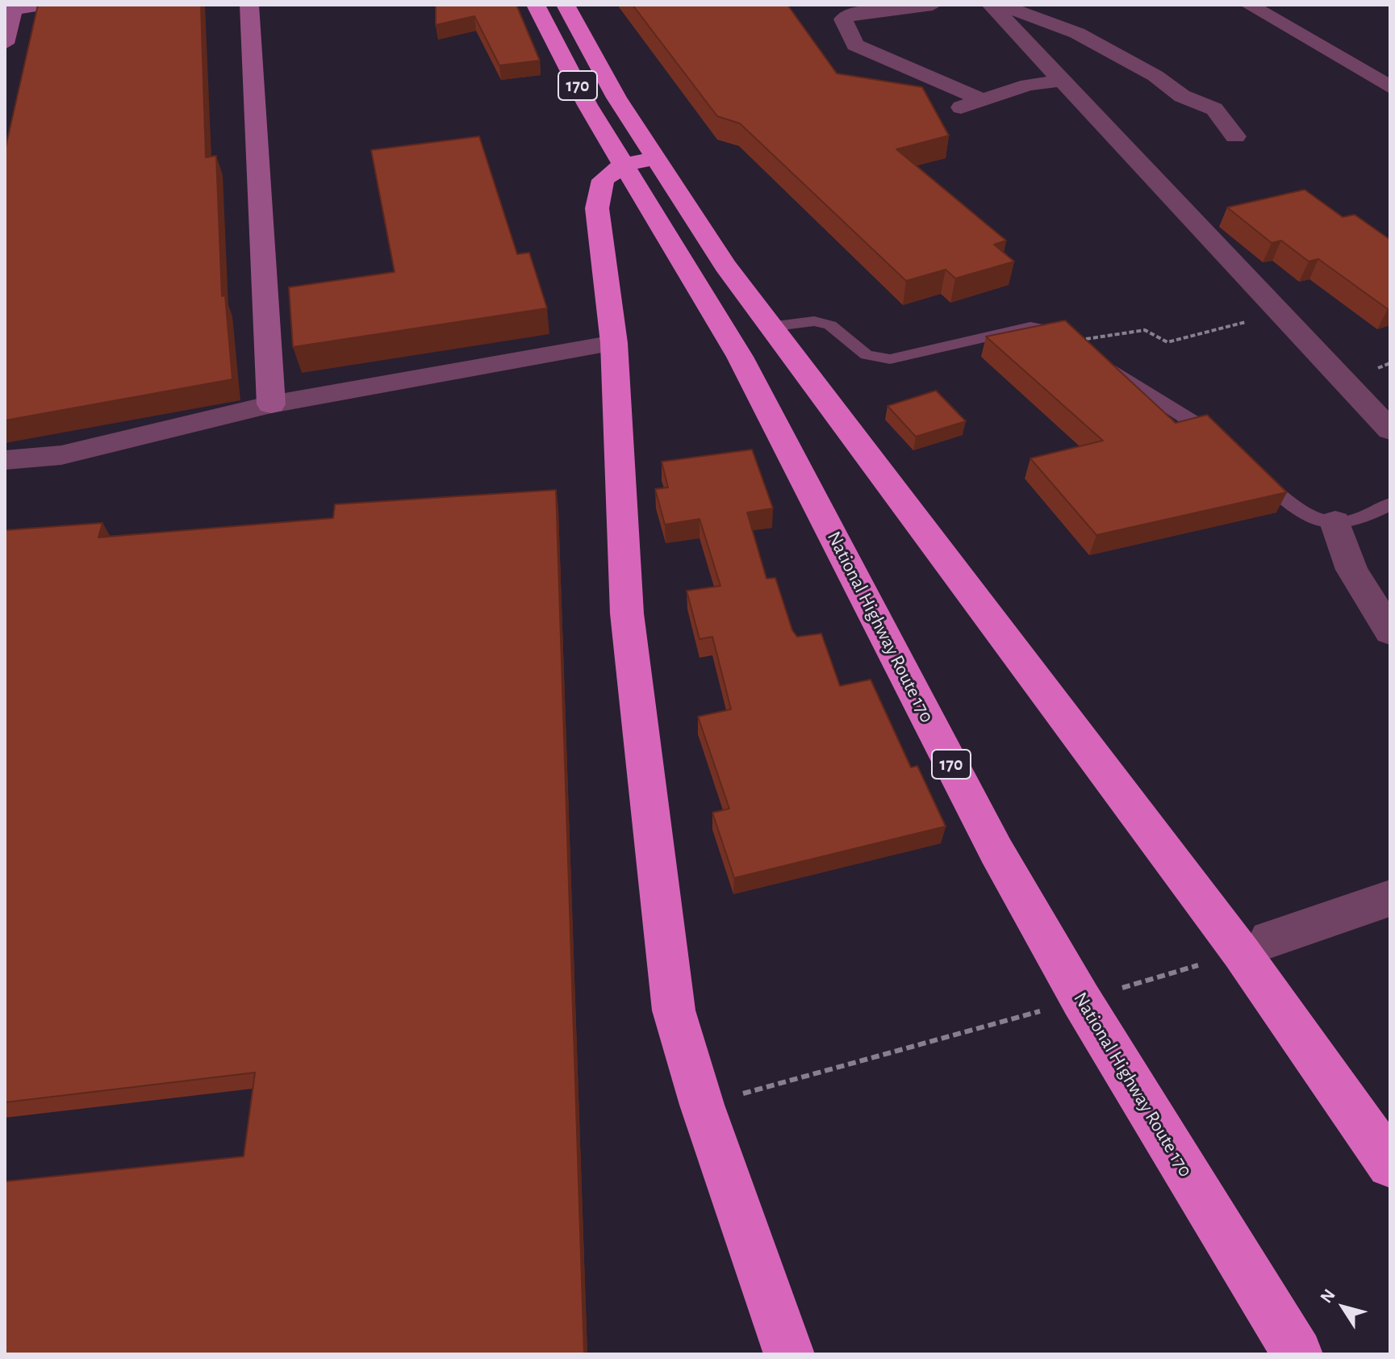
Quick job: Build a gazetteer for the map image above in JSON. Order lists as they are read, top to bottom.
{
  "streets": {
    "highway": ["170", "National Highway Route 170"]
  },
  "north": "top left"
}
